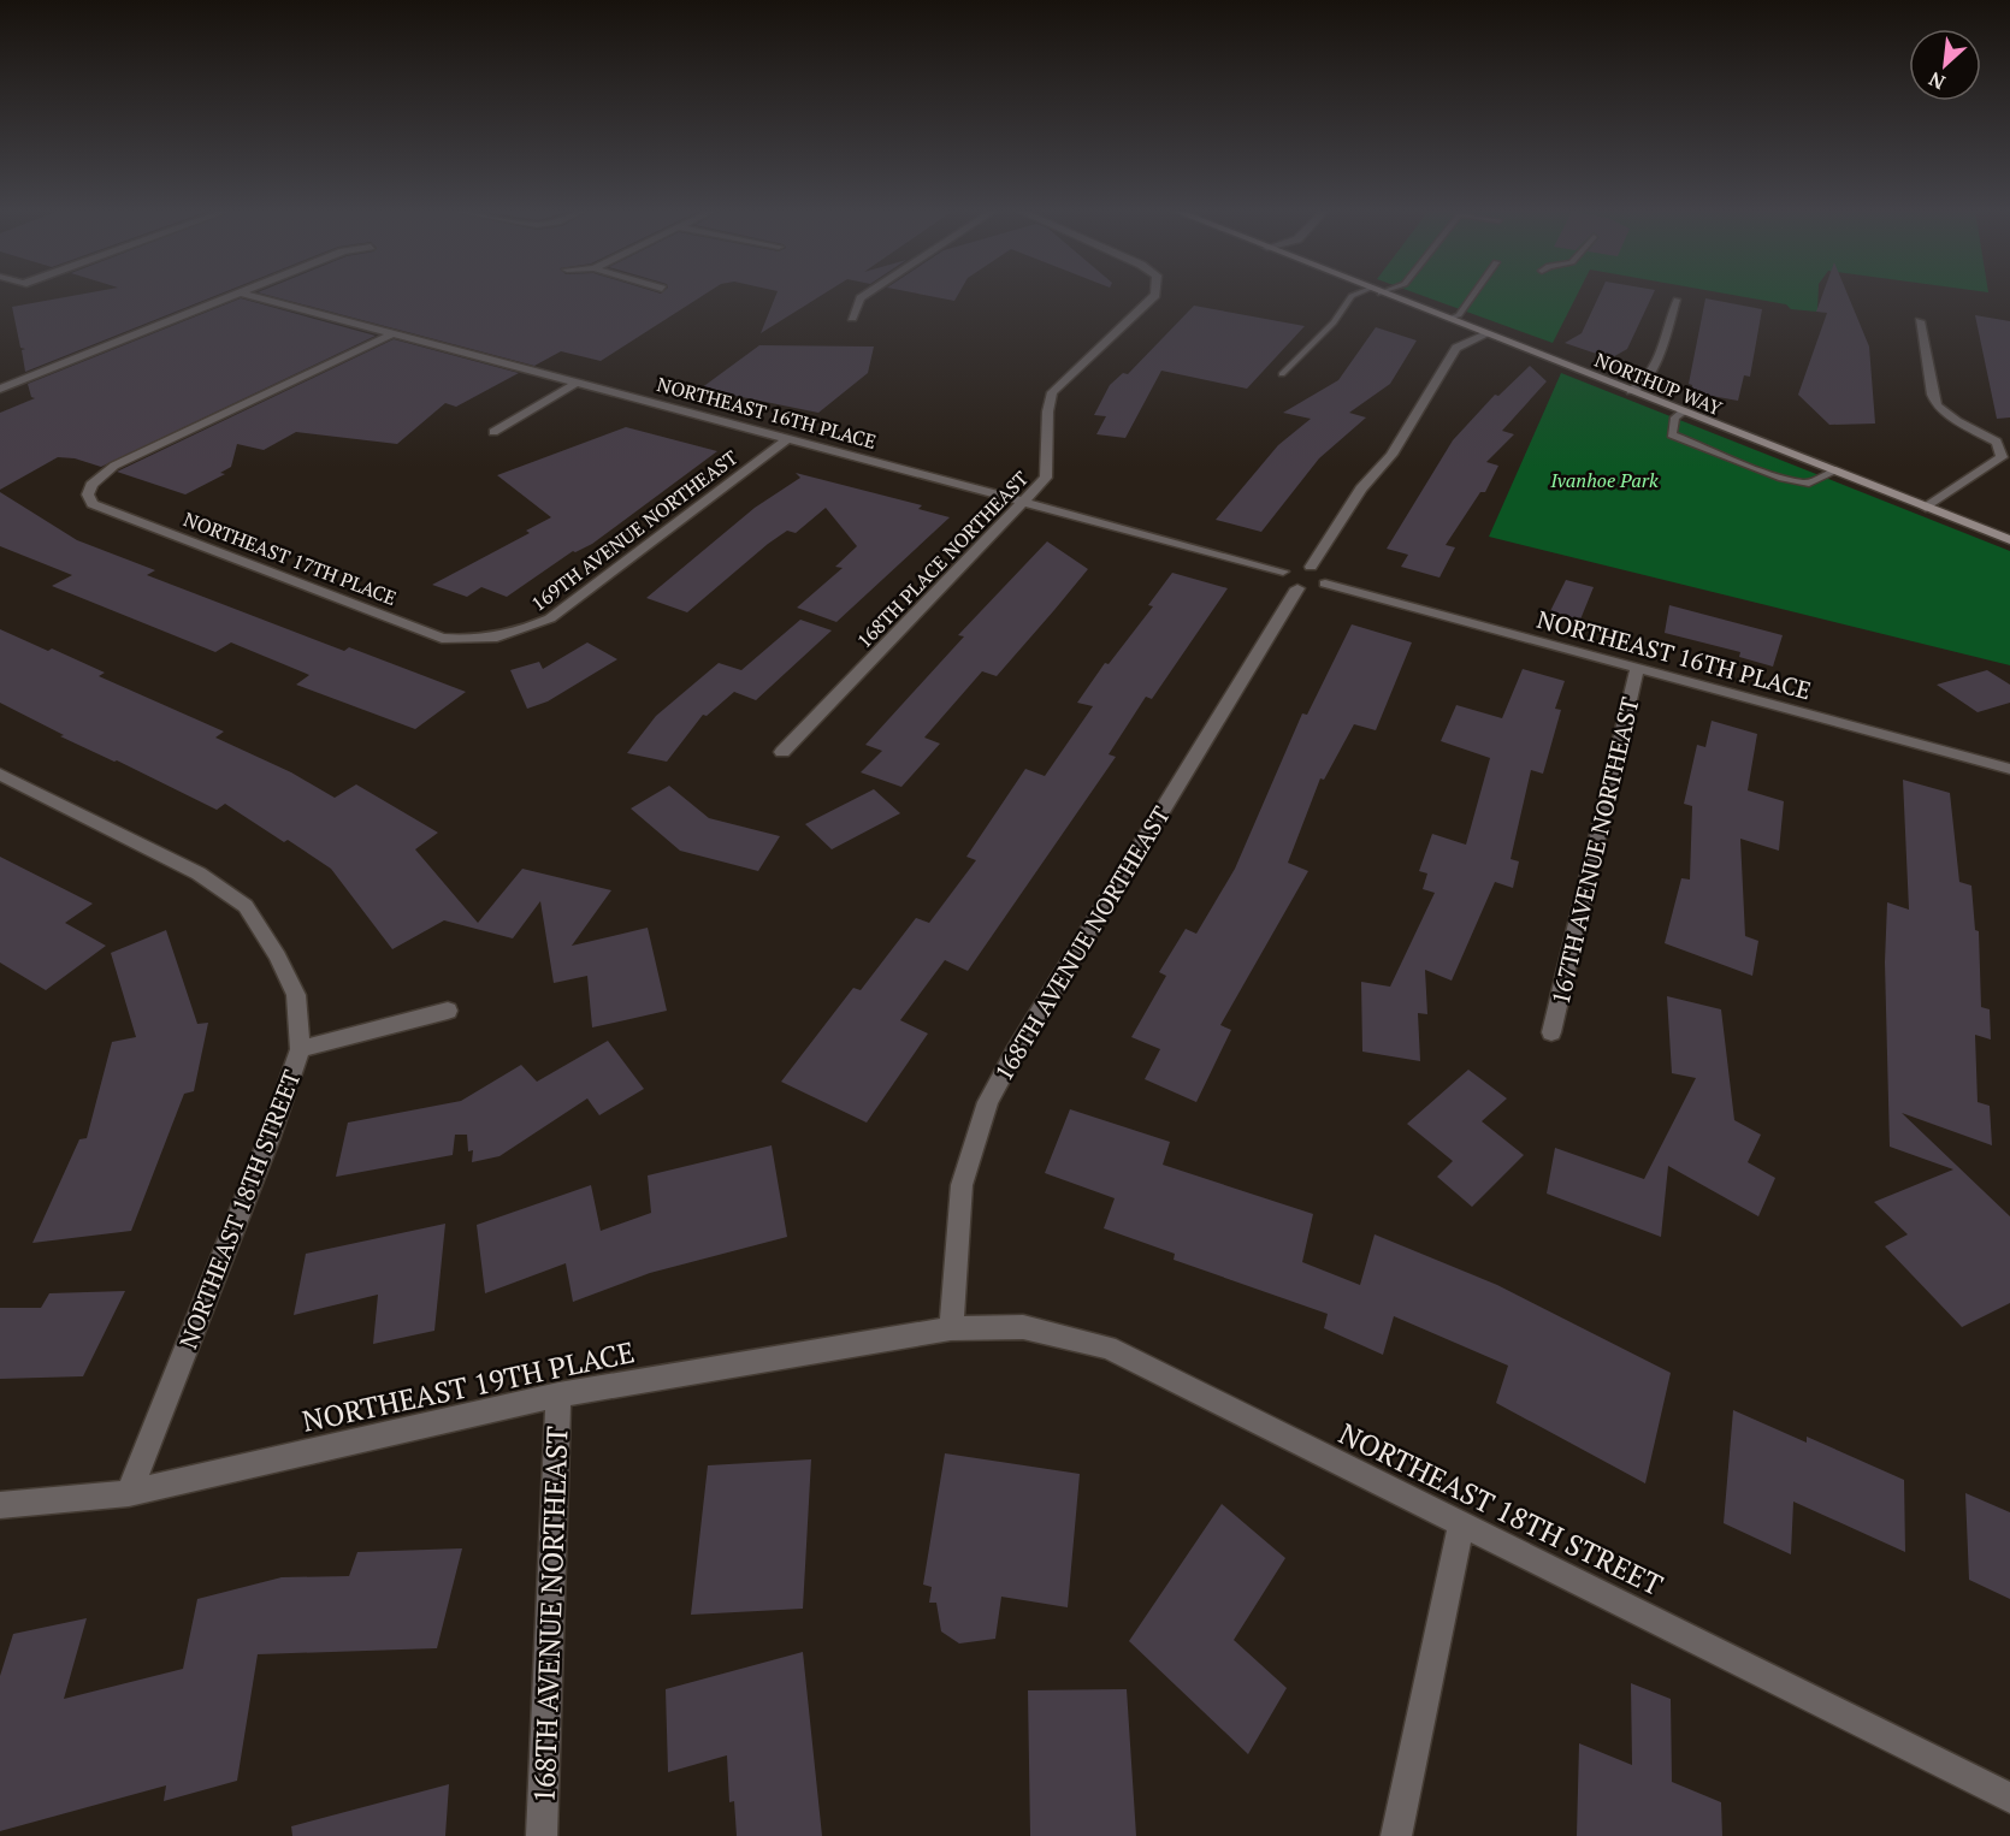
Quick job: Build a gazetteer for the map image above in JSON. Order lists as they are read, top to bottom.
{
  "streets": {
    "street": [
      "NORTHUP WAY",
      "NORTHEAST 16TH PLACE",
      "169TH AVENUE NORTHEAST",
      "NORTHEAST 17TH PLACE",
      "168TH PLACE NORTHEAST",
      "167TH AVENUE NORTHEAST",
      "168TH AVENUE NORTHEAST",
      "NORTHEAST 18TH STREET",
      "NORTHEAST 19TH PLACE"
    ]
  },
  "crossings": [
    ["NORTHEAST 16TH PLACE", "169TH AVENUE NORTHEAST"],
    ["NORTHEAST 16TH PLACE", "NORTHEAST 17TH PLACE"],
    ["NORTHEAST 16TH PLACE", "168TH PLACE NORTHEAST"],
    ["NORTHEAST 16TH PLACE", "167TH AVENUE NORTHEAST"],
    ["169TH AVENUE NORTHEAST", "NORTHEAST 17TH PLACE"],
    ["168TH AVENUE NORTHEAST", "NORTHEAST 18TH STREET"],
    ["168TH AVENUE NORTHEAST", "NORTHEAST 19TH PLACE"],
    ["NORTHEAST 18TH STREET", "NORTHEAST 19TH PLACE"]
  ],
  "parks": ["Ivanhoe Park"],
  "north": "bottom left"
}
